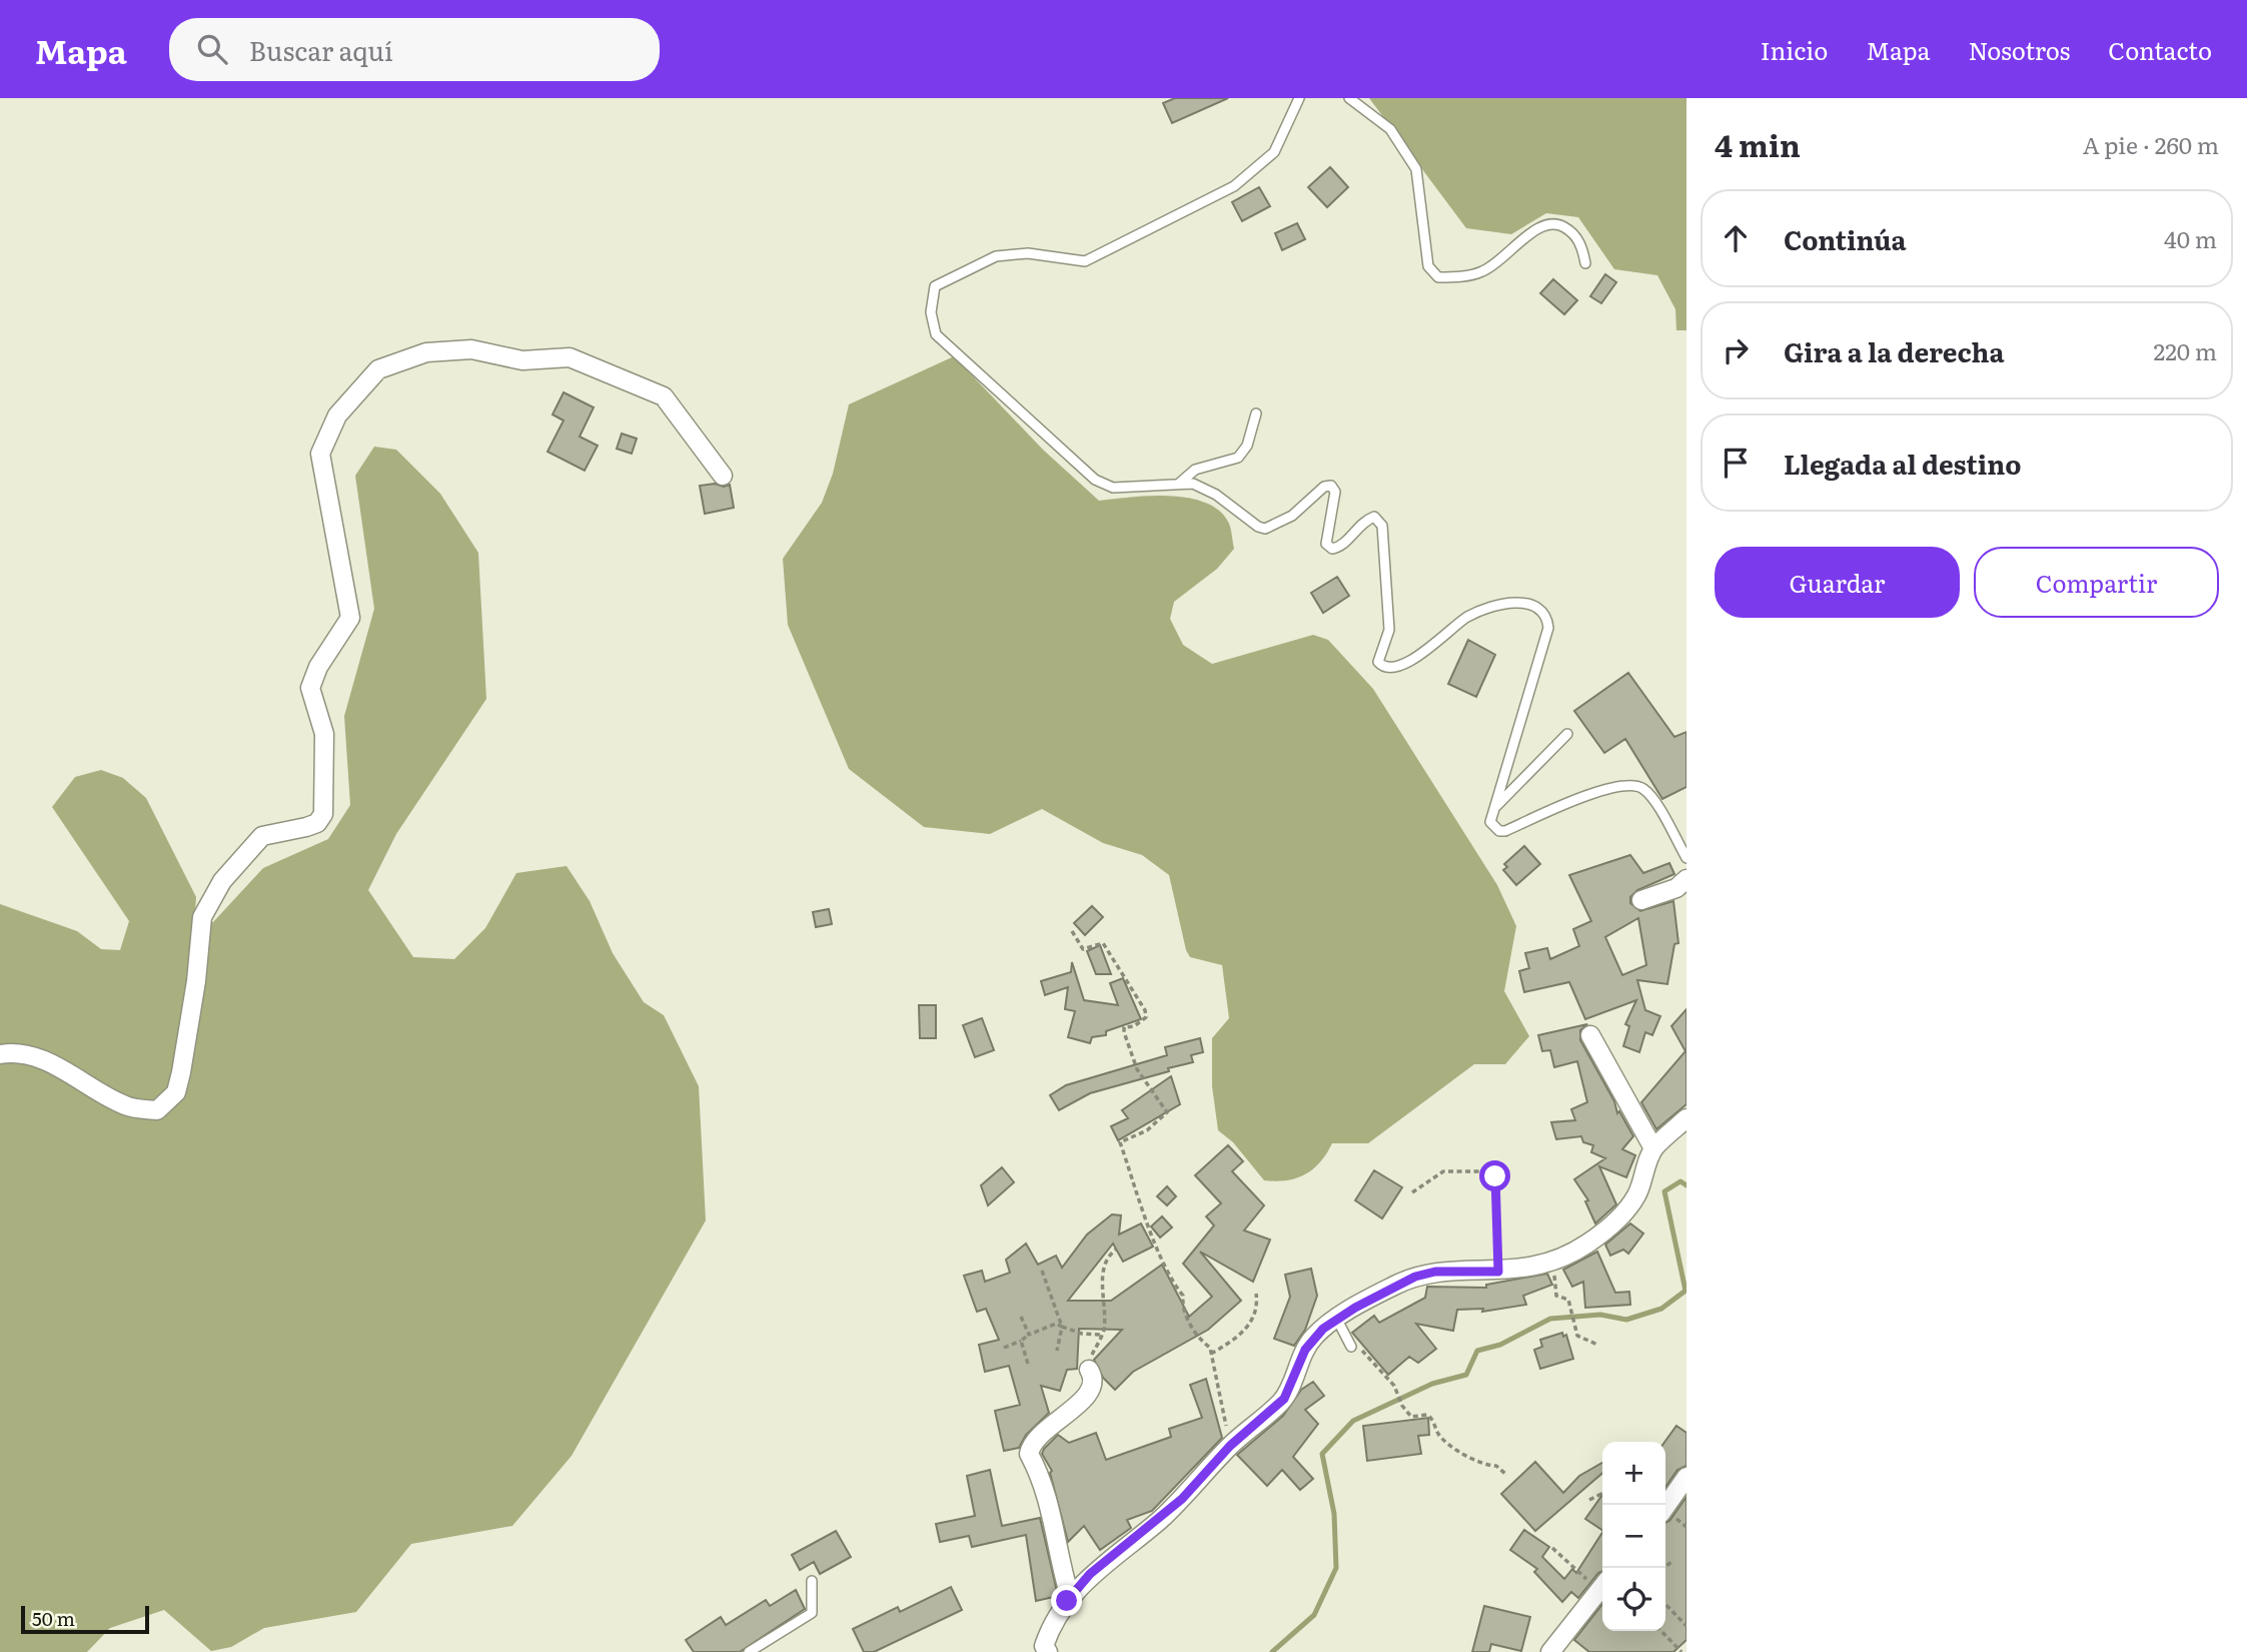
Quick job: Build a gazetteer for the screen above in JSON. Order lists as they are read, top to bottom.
{
  "scale_bar": "50 m",
  "page": {
    "header": "Mapa",
    "search": "Buscar aquí",
    "nav": [
      "Inicio",
      "Mapa",
      "Nosotros",
      "Contacto"
    ],
    "heading": ["4 min", "A pie · 260 m"],
    "list": [
      ["Continúa", "40 m"],
      ["Gira a la derecha", "220 m"],
      "Llegada al destino"
    ],
    "buttons": ["Guardar", "Compartir"],
    "map_buttons": ["+", "−"],
    "scale": "50 m"
  }
}
